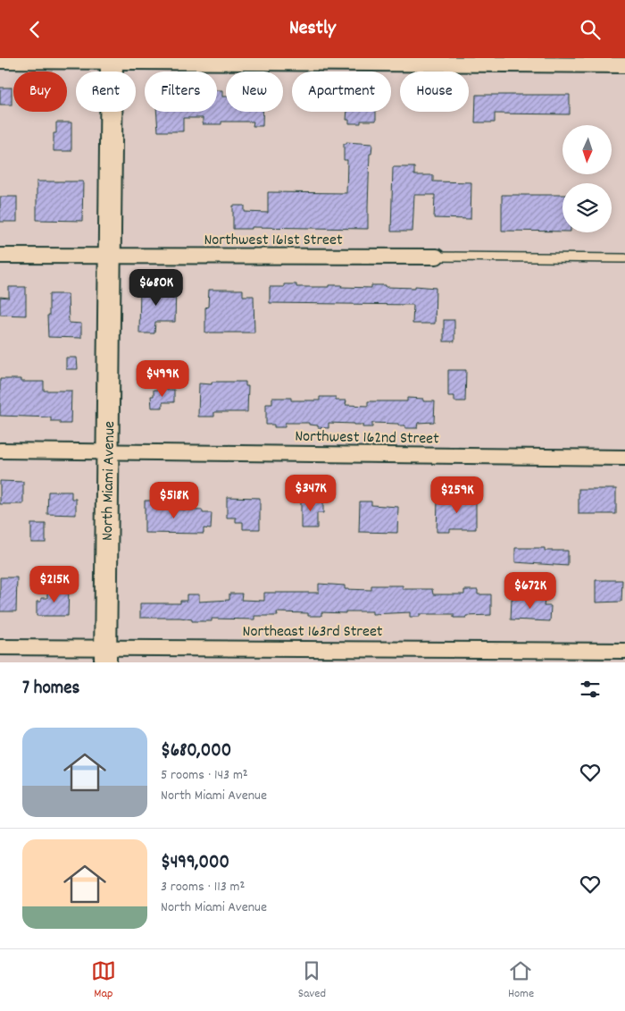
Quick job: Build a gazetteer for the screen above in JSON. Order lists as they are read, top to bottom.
{
  "streets": {
    "street": [
      "Northwest 161st Street",
      "Northwest 162nd Street",
      "North Miami Avenue",
      "Northeast 163rd Street"
    ]
  },
  "crossings": [
    ["Northwest 161st Street", "North Miami Avenue"],
    ["Northwest 162nd Street", "North Miami Avenue"],
    ["North Miami Avenue", "Northeast 163rd Street"]
  ],
  "north": "bottom",
  "page": {
    "header": "Nestly",
    "chip": [
      "Buy",
      "Rent",
      "Filters",
      "New",
      "Apartment",
      "House"
    ],
    "price": [
      "$680K",
      "$499K",
      "$347K",
      "$259K",
      "$518K",
      "$215K",
      "$672K"
    ],
    "heading": "7 homes",
    "list": [
      {
        "name": "$680,000",
        "note": "5 rooms · 143 m² · North Miami Avenue"
      },
      {
        "name": "$499,000",
        "note": "3 rooms · 113 m² · North Miami Avenue"
      }
    ],
    "tabs": ["Map", "Saved", "Home"]
  }
}
